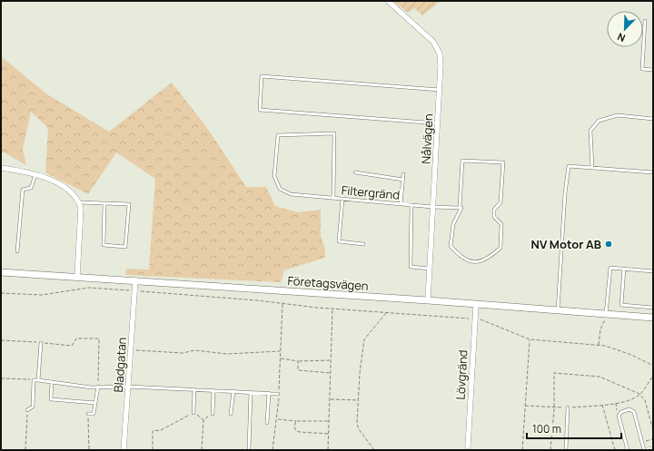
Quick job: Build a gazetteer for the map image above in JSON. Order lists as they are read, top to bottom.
{
  "streets": {
    "street": [
      "Nålvägen",
      "Företagsvägen",
      "Bladgatan",
      "Lövgränd"
    ],
    "lane": ["Filtergränd"]
  },
  "crossings": [
    ["Nålvägen", "Filtergränd"],
    ["Nålvägen", "Företagsvägen"],
    ["Företagsvägen", "Bladgatan"],
    ["Företagsvägen", "Lövgränd"]
  ],
  "places": ["NV Motor AB"],
  "scale_bar": "100 m",
  "north": "bottom left"
}
